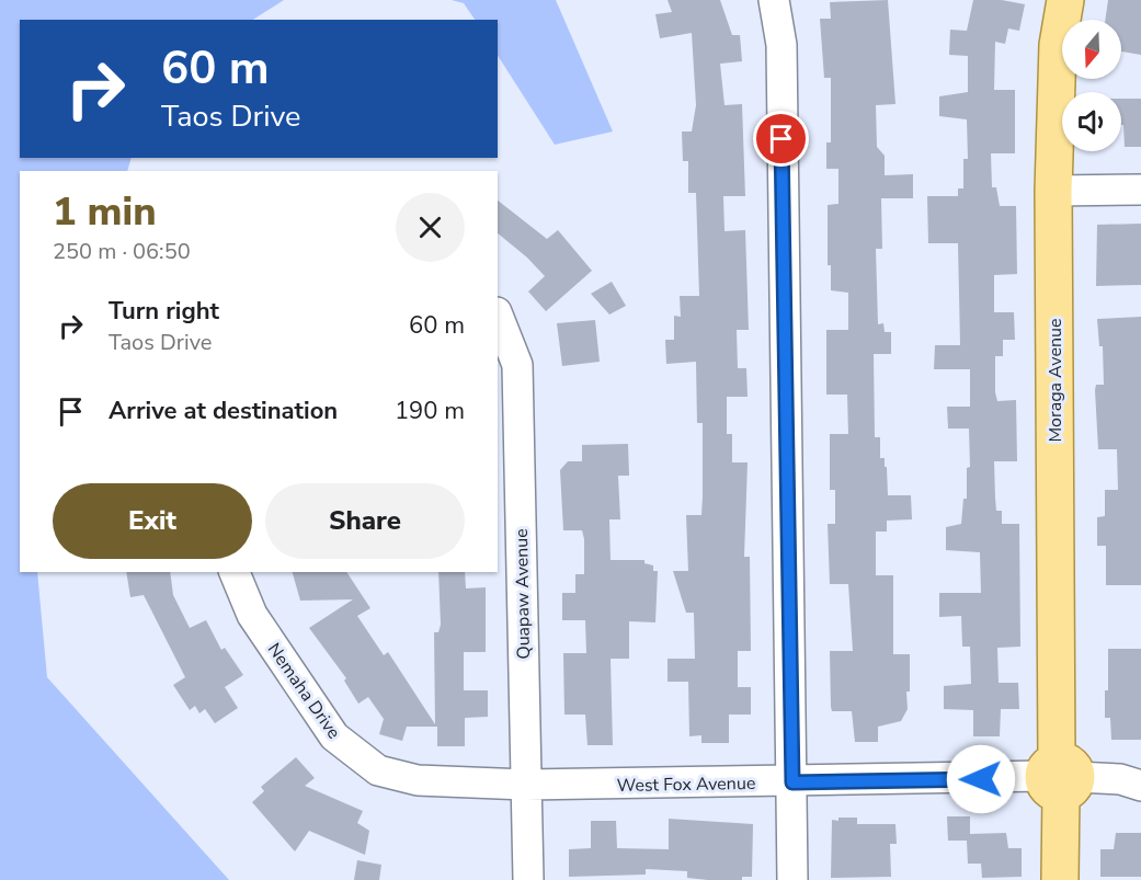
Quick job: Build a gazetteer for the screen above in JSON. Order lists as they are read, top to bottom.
{
  "streets": {
    "main road": ["Moraga Avenue"],
    "street": ["Quapaw Avenue", "Nemaha Drive", "West Fox Avenue"]
  },
  "crossings": [
    ["Moraga Avenue", "West Fox Avenue"],
    ["Quapaw Avenue", "Nemaha Drive"],
    ["Quapaw Avenue", "West Fox Avenue"],
    ["Nemaha Drive", "West Fox Avenue"]
  ],
  "north": "bottom",
  "page": {
    "turn": ["60 m", "Taos Drive"],
    "heading": ["1 min", "250 m · 06:50"],
    "list": [
      {
        "name": "Turn right",
        "note": "Taos Drive",
        "value": "60 m"
      },
      {
        "name": "Arrive at destination",
        "value": "190 m"
      }
    ],
    "buttons": ["Exit", "Share"]
  }
}
